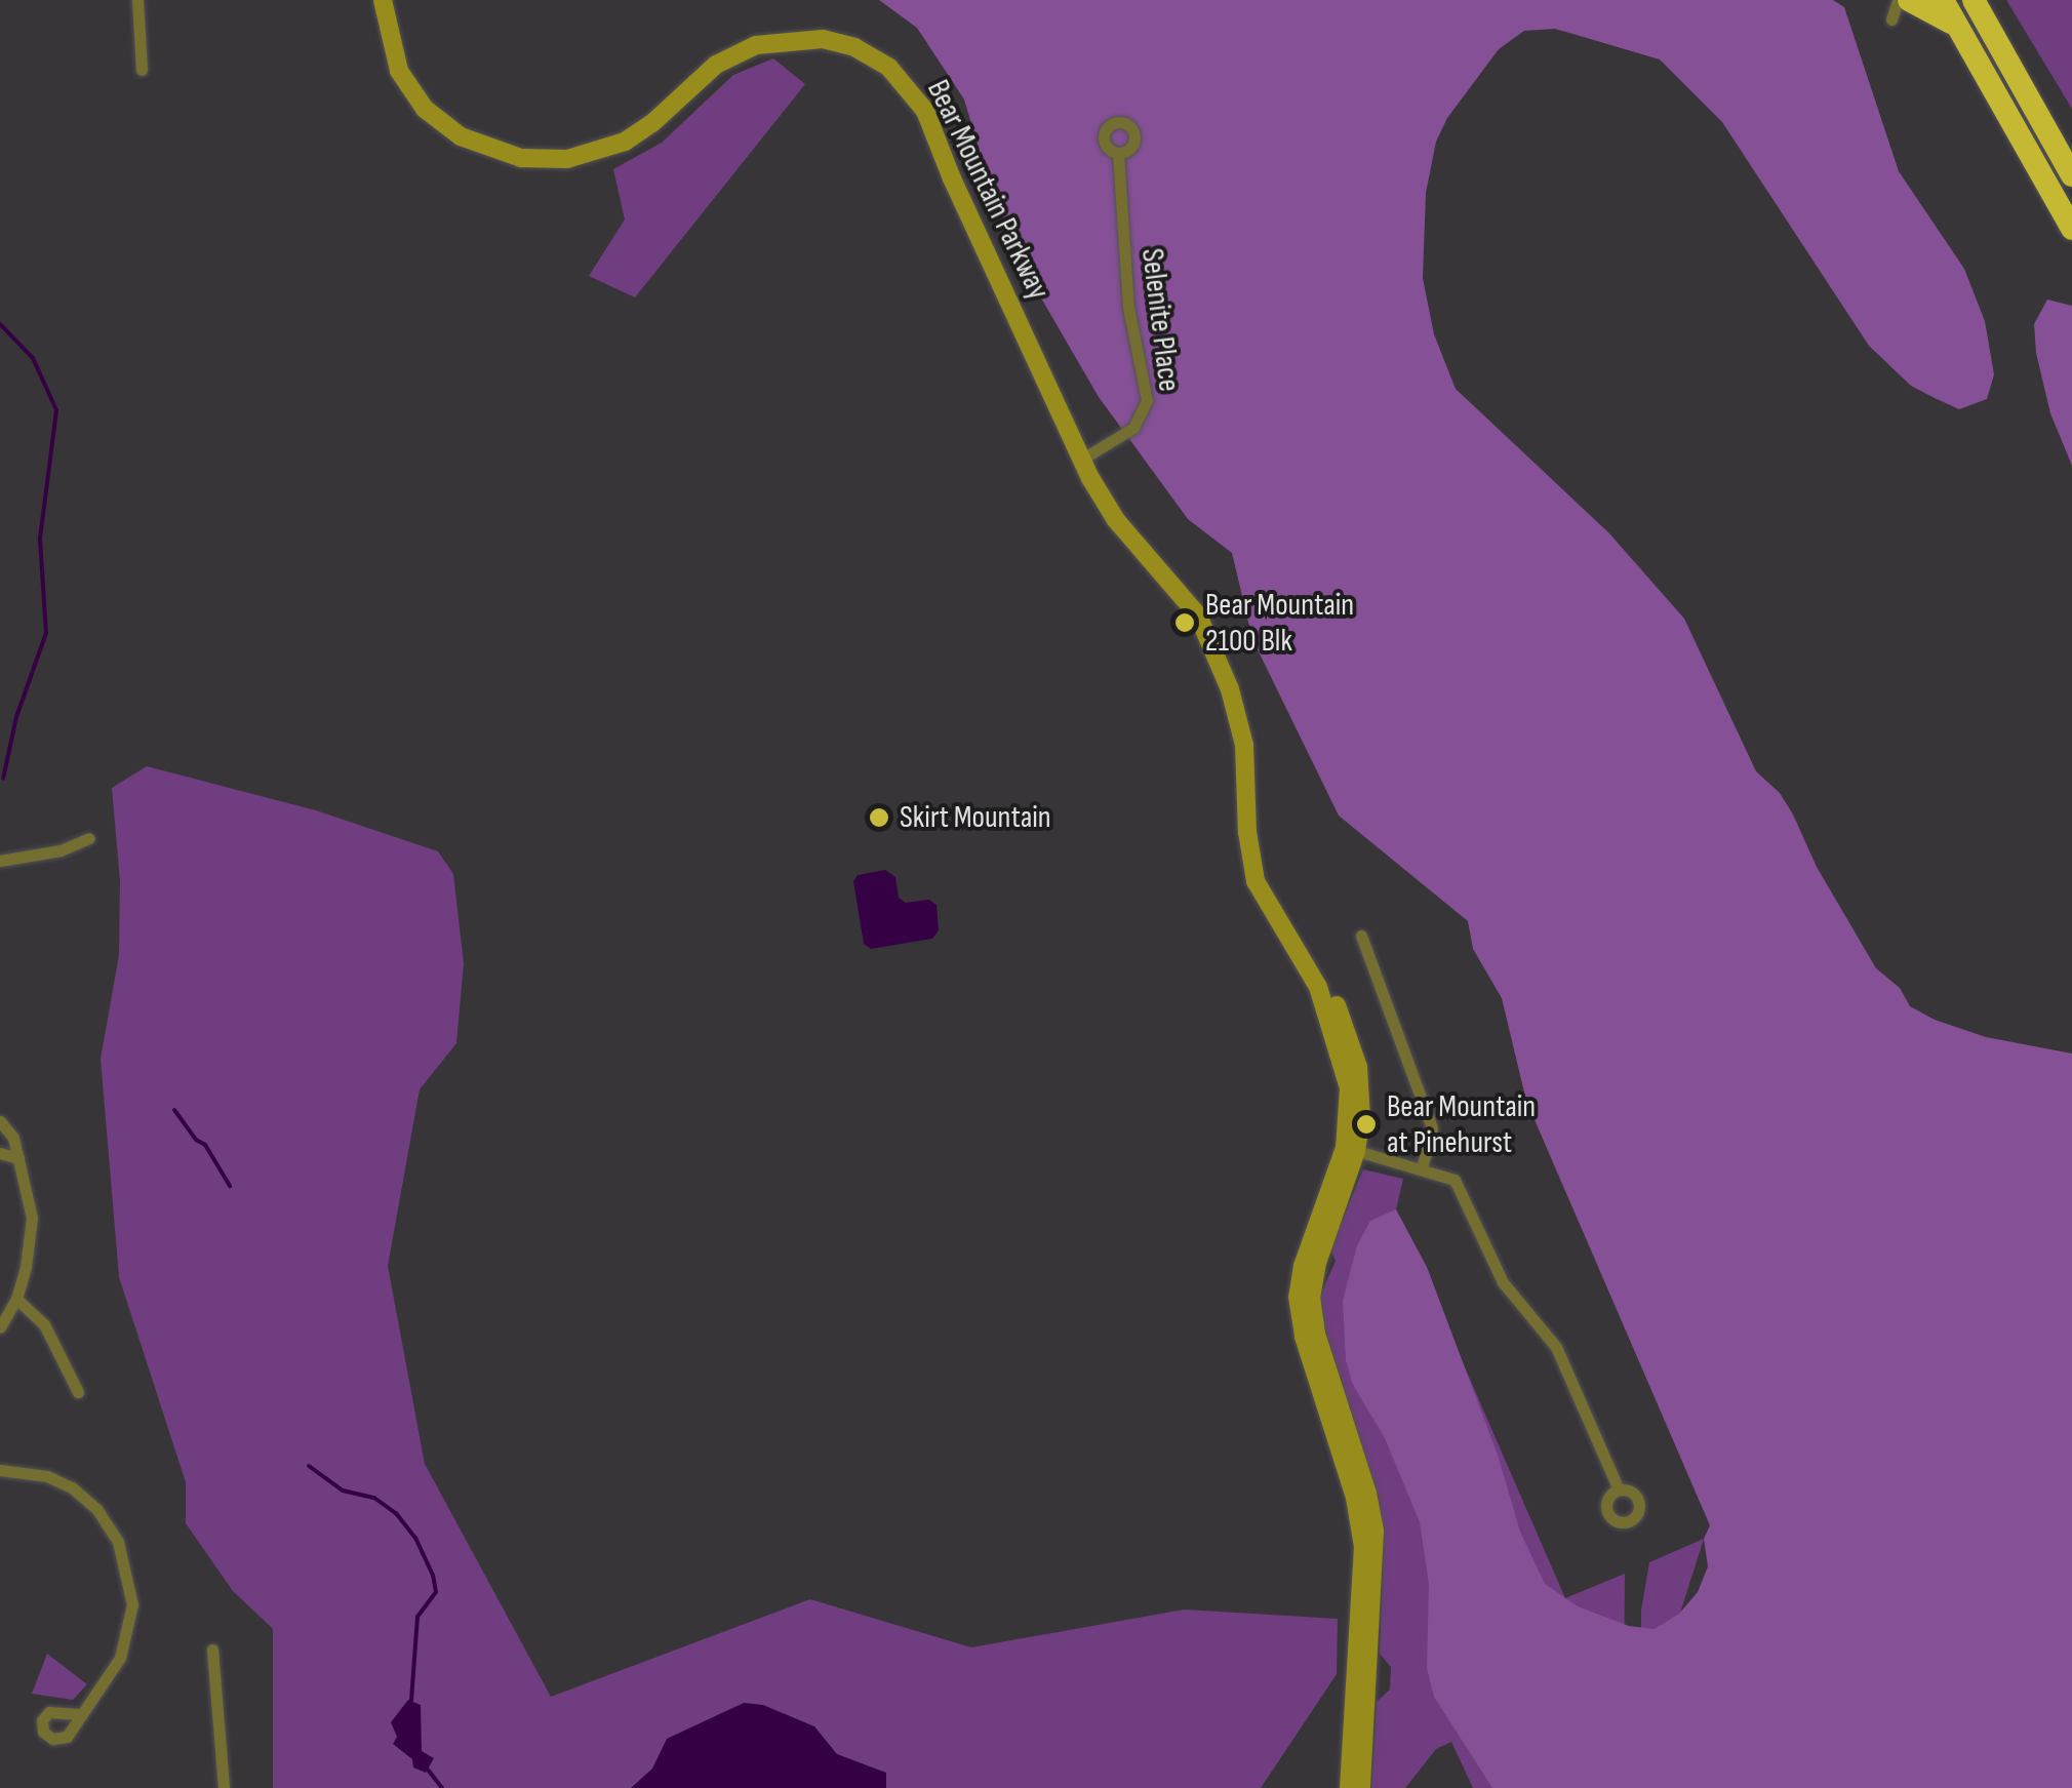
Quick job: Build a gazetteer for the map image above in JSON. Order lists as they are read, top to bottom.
{
  "streets": {
    "street": ["Bear Mountain Parkway", "Selenite Place"]
  },
  "crossings": [
    ["Bear Mountain Parkway", "Selenite Place"]
  ],
  "places": ["Bear Mountain 2100 Blk", "Skirt Mountain", "Bear Mountain at Pinehurst"]
}
